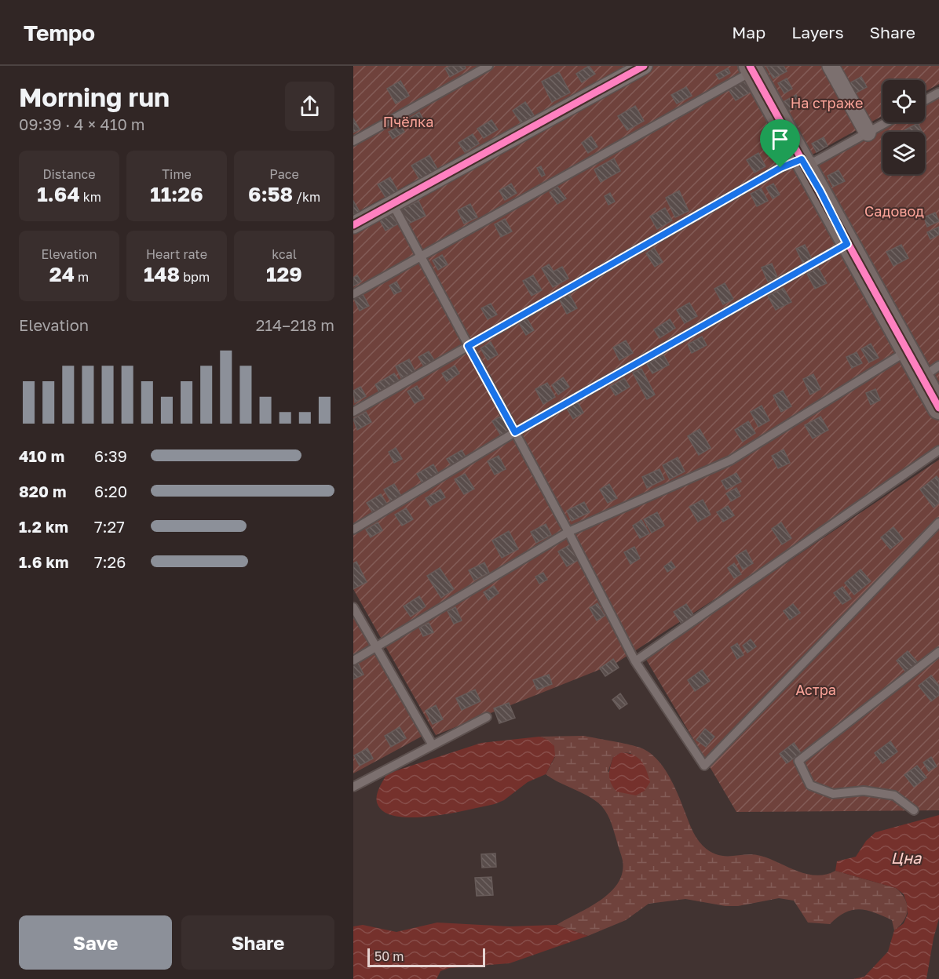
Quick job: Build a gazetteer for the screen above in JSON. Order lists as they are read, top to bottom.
{
  "water": ["Цна"],
  "parks": [
    "На страже",
    "Пчёлка",
    "Садовод",
    "Астра"
  ],
  "scale_bar": "50 m",
  "page": {
    "header": "Tempo",
    "nav": ["Map", "Layers", "Share"],
    "heading": ["Morning run", "09:39 · 4 × 410 m"],
    "stats": [
      ["Distance", "1.64 km"],
      ["Time", "11:26"],
      ["Pace", "6:58 /km"],
      ["Elevation", "24 m"],
      ["Heart rate", "148 bpm"],
      ["kcal", "129"]
    ],
    "chart": ["Elevation", "214–218 m"],
    "list": [
      {
        "name": "410 m",
        "note": "6:39"
      },
      {
        "name": "820 m",
        "note": "6:20"
      },
      {
        "name": "1.2 km",
        "note": "7:27"
      },
      {
        "name": "1.6 km",
        "note": "7:26"
      }
    ],
    "buttons": ["Save", "Share"],
    "scale": "50 m"
  }
}
